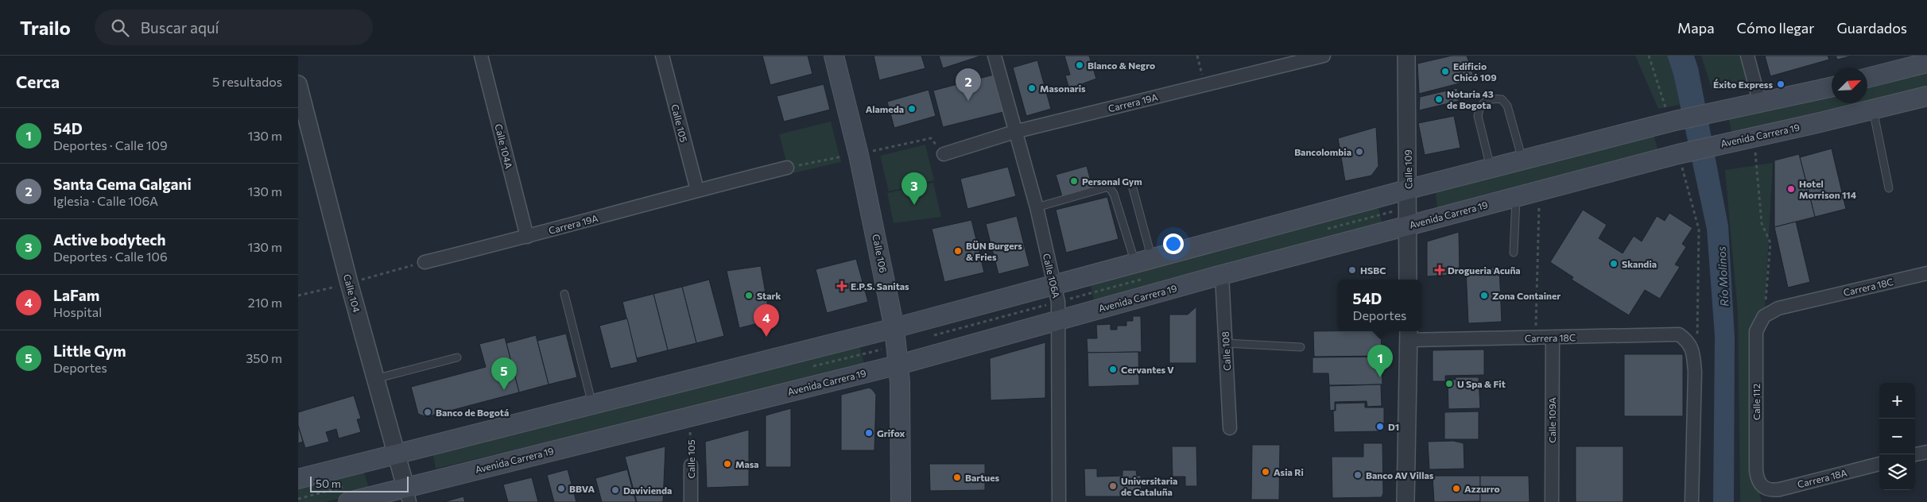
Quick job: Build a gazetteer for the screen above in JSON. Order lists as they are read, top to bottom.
{
  "streets": {
    "main road": ["Avenida Carrera 19", "Calle 106"],
    "street": [
      "Carrera 19A",
      "Calle 105",
      "Calle 104A",
      "Calle 109",
      "Calle 106A",
      "Carrera 18C",
      "Calle 104",
      "Calle 108",
      "Calle 112",
      "Calle 109A",
      "Carrera 18A"
    ]
  },
  "crossings": [
    ["Carrera 19A", "Calle 105"],
    ["Carrera 19A", "Calle 104A"],
    ["Carrera 19A", "Calle 106A"],
    ["Calle 105", "Avenida Carrera 19"],
    ["Avenida Carrera 19", "Calle 109"],
    ["Avenida Carrera 19", "Calle 106"],
    ["Avenida Carrera 19", "Calle 106A"],
    ["Avenida Carrera 19", "Calle 104"],
    ["Avenida Carrera 19", "Calle 108"],
    ["Carrera 18C", "Calle 112"],
    ["Carrera 18C", "Calle 109A"],
    ["Calle 112", "Carrera 18A"]
  ],
  "water": ["Río Molinos"],
  "places": {
    "other": [
      "Blanco & Negro",
      "Edificio Chicó 109",
      "Éxito Express",
      "Masonaris",
      "Notaria 43 de Bogota",
      "Alameda",
      "Bancolombia",
      "Personal Gym",
      "Hotel Morrison 114",
      "BÜN Burgers & Fries",
      "Skandia",
      "HSBC",
      "Stark",
      "Zona Container",
      "Cervantes V",
      "U Spa & Fit",
      "Banco de Bogotá",
      "D1",
      "Grifox",
      "Masa",
      "Asia Ri",
      "Banco AV Villas",
      "Bartues",
      "Universitaria de Cataluña",
      "BBVA",
      "Azzurro",
      "Davivienda"
    ],
    "health": ["Drogueria Acuña", "E.P.S. Sanitas"]
  },
  "scale_bar": "50 m",
  "north": "top right",
  "page": {
    "header": "Trailo",
    "search": "Buscar aquí",
    "nav": ["Mapa", "Cómo llegar", "Guardados"],
    "heading": ["Cerca", "5 resultados"],
    "pins": [
      "2",
      "3",
      "4",
      "1",
      "5"
    ],
    "list": [
      {
        "mark": "1",
        "name": "54D",
        "note": "Deportes · Calle 109",
        "value": "130 m"
      },
      {
        "mark": "2",
        "name": "Santa Gema Galgani",
        "note": "Iglesia · Calle 106A",
        "value": "130 m"
      },
      {
        "mark": "3",
        "name": "Active bodytech",
        "note": "Deportes · Calle 106",
        "value": "130 m"
      },
      {
        "mark": "4",
        "name": "LaFam",
        "note": "Hospital",
        "value": "210 m"
      },
      {
        "mark": "5",
        "name": "Little Gym",
        "note": "Deportes",
        "value": "350 m"
      }
    ],
    "popup": ["54D", "Deportes"],
    "map_buttons": ["+", "−"],
    "scale": "50 m"
  }
}
